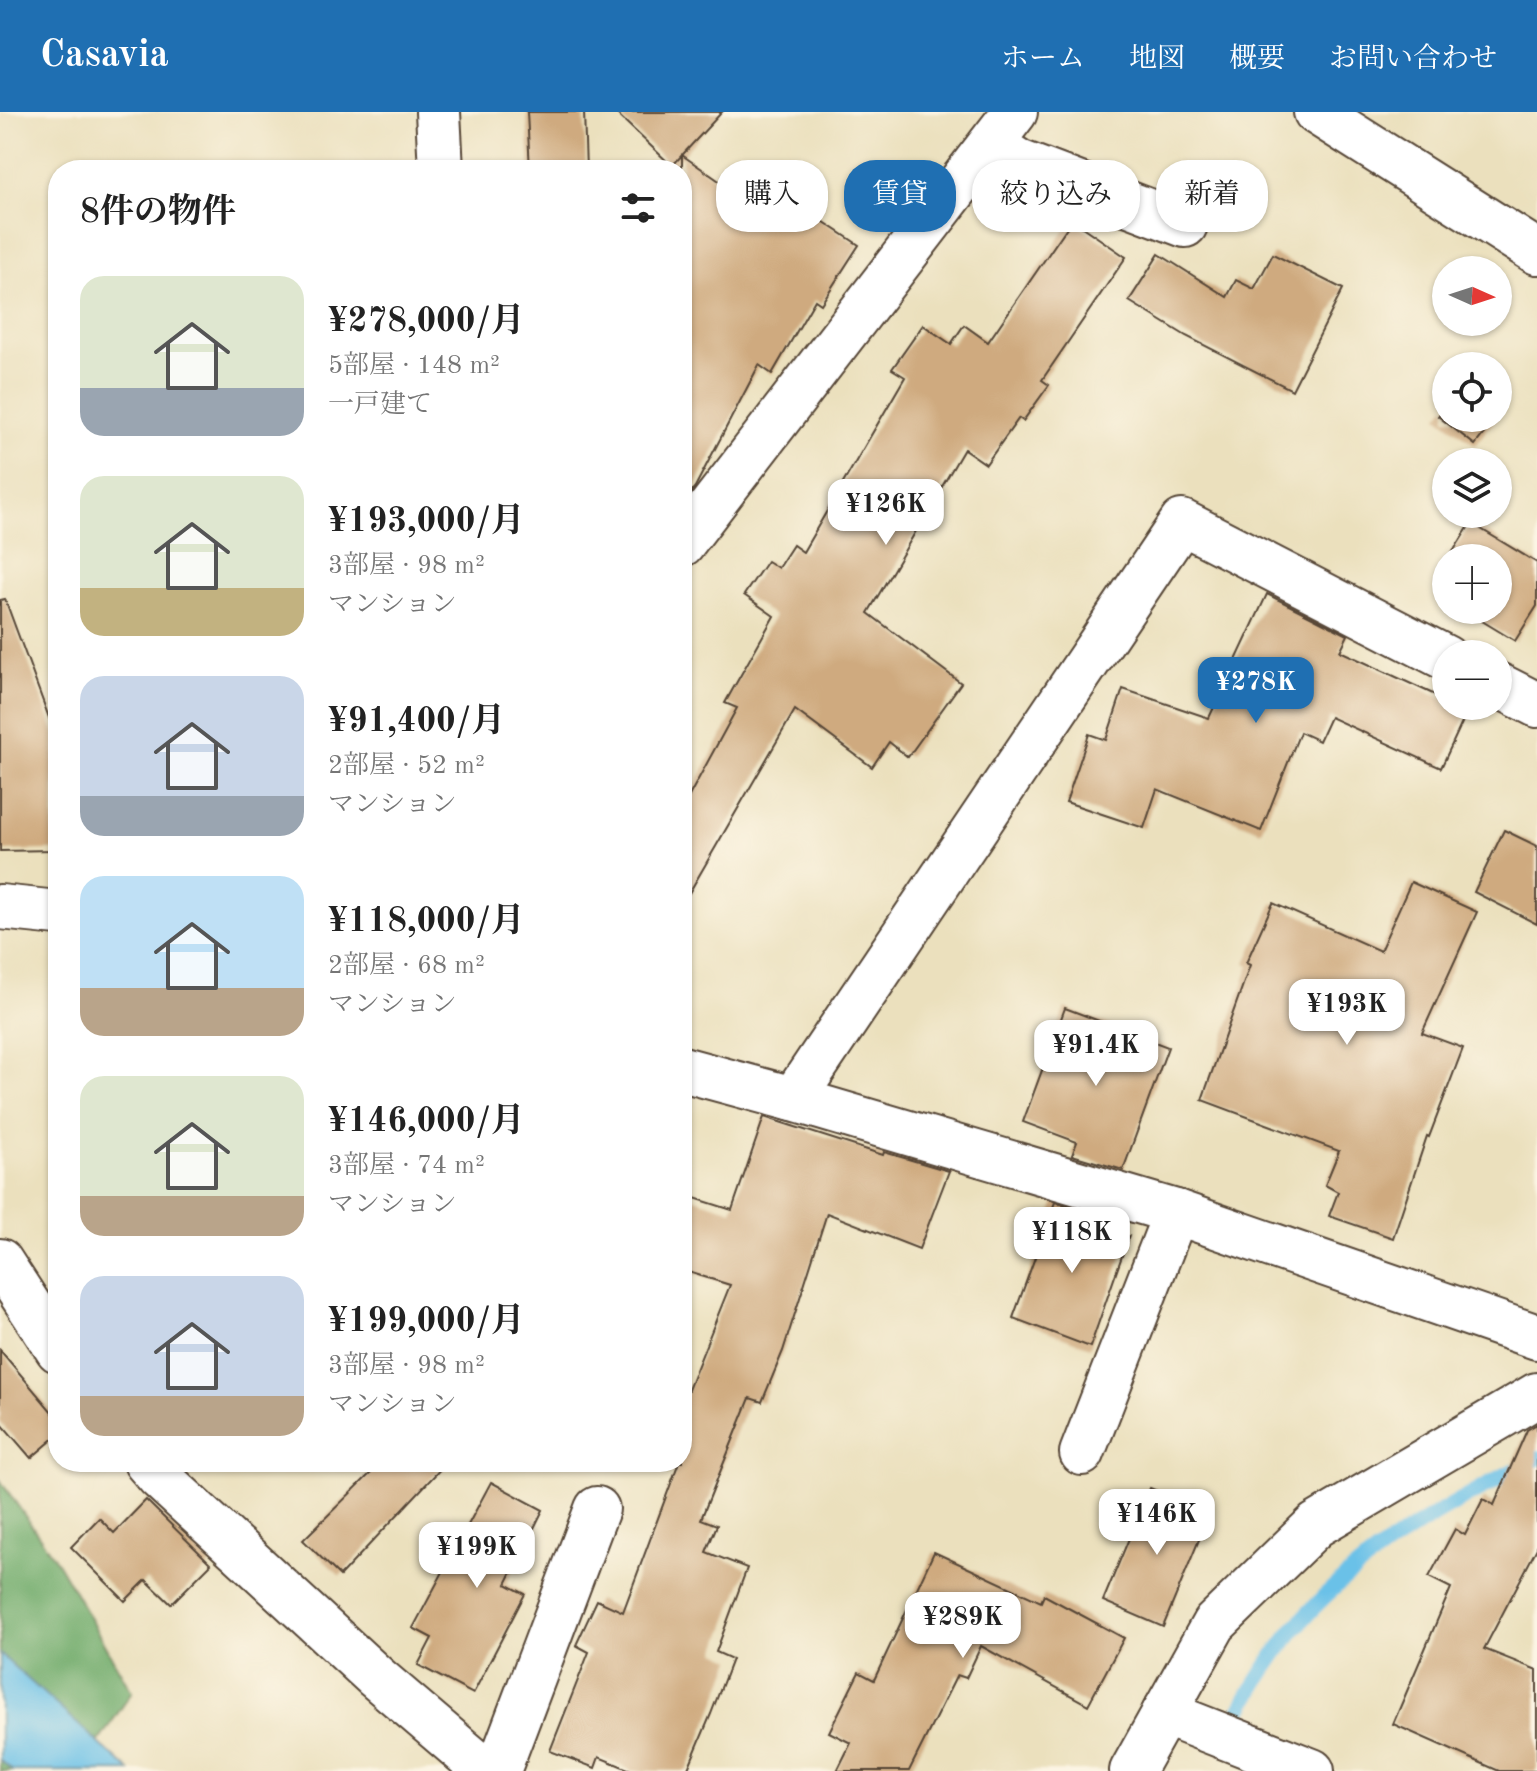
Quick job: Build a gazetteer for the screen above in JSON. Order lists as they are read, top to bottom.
{
  "north": "right",
  "page": {
    "header": "Casavia",
    "nav": [
      "ホーム",
      "地図",
      "概要",
      "お問い合わせ"
    ],
    "chip": [
      "購入",
      "賃貸",
      "絞り込み",
      "新着"
    ],
    "heading": "8件の物件",
    "map_buttons": ["+", "−"],
    "list": [
      {
        "name": "¥278,000/月",
        "note": "5部屋 · 148 m² · 一戸建て"
      },
      {
        "name": "¥193,000/月",
        "note": "3部屋 · 98 m² · マンション"
      },
      {
        "name": "¥91,400/月",
        "note": "2部屋 · 52 m² · マンション"
      },
      {
        "name": "¥118,000/月",
        "note": "2部屋 · 68 m² · マンション"
      },
      {
        "name": "¥146,000/月",
        "note": "3部屋 · 74 m² · マンション"
      },
      {
        "name": "¥199,000/月",
        "note": "3部屋 · 98 m² · マンション"
      }
    ],
    "price": [
      "¥126K",
      "¥278K",
      "¥193K",
      "¥91.4K",
      "¥118K",
      "¥146K",
      "¥199K",
      "¥289K"
    ]
  }
}
